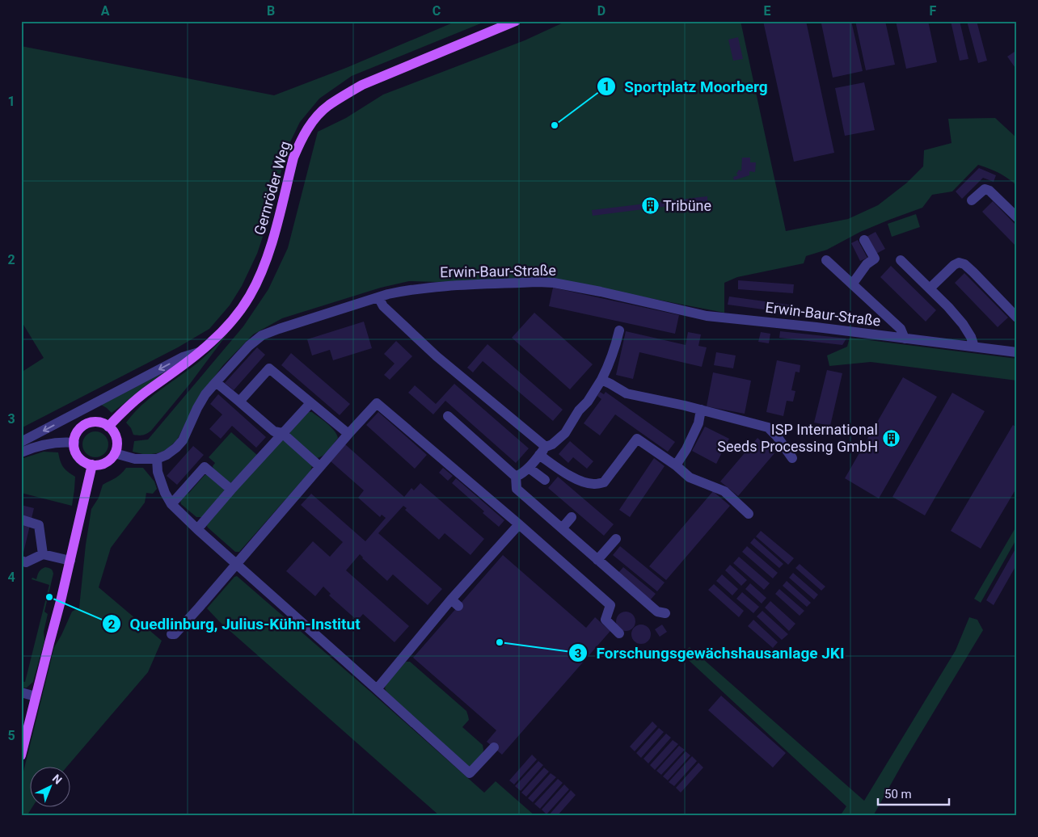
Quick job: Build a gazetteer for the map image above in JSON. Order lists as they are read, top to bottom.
{
  "streets": {
    "main road": ["Gernröder Weg"],
    "street": ["Erwin-Baur-Straße"]
  },
  "crossings": [
    ["Gernröder Weg", "Erwin-Baur-Straße"]
  ],
  "places": {
    "other": ["Sportplatz Moorberg", "Quedlinburg, Julius-Kühn-Institut", "Forschungsgewächshausanlage JKI"],
    "building": ["Tribüne", "ISP International Seeds Processing GmbH"]
  },
  "scale_bar": "50 m",
  "north": "top right",
  "grid": {
    "columns": [
      "A",
      "B",
      "C",
      "D",
      "E",
      "F"
    ],
    "rows": [
      "1",
      "2",
      "3",
      "4",
      "5"
    ]
  }
}
